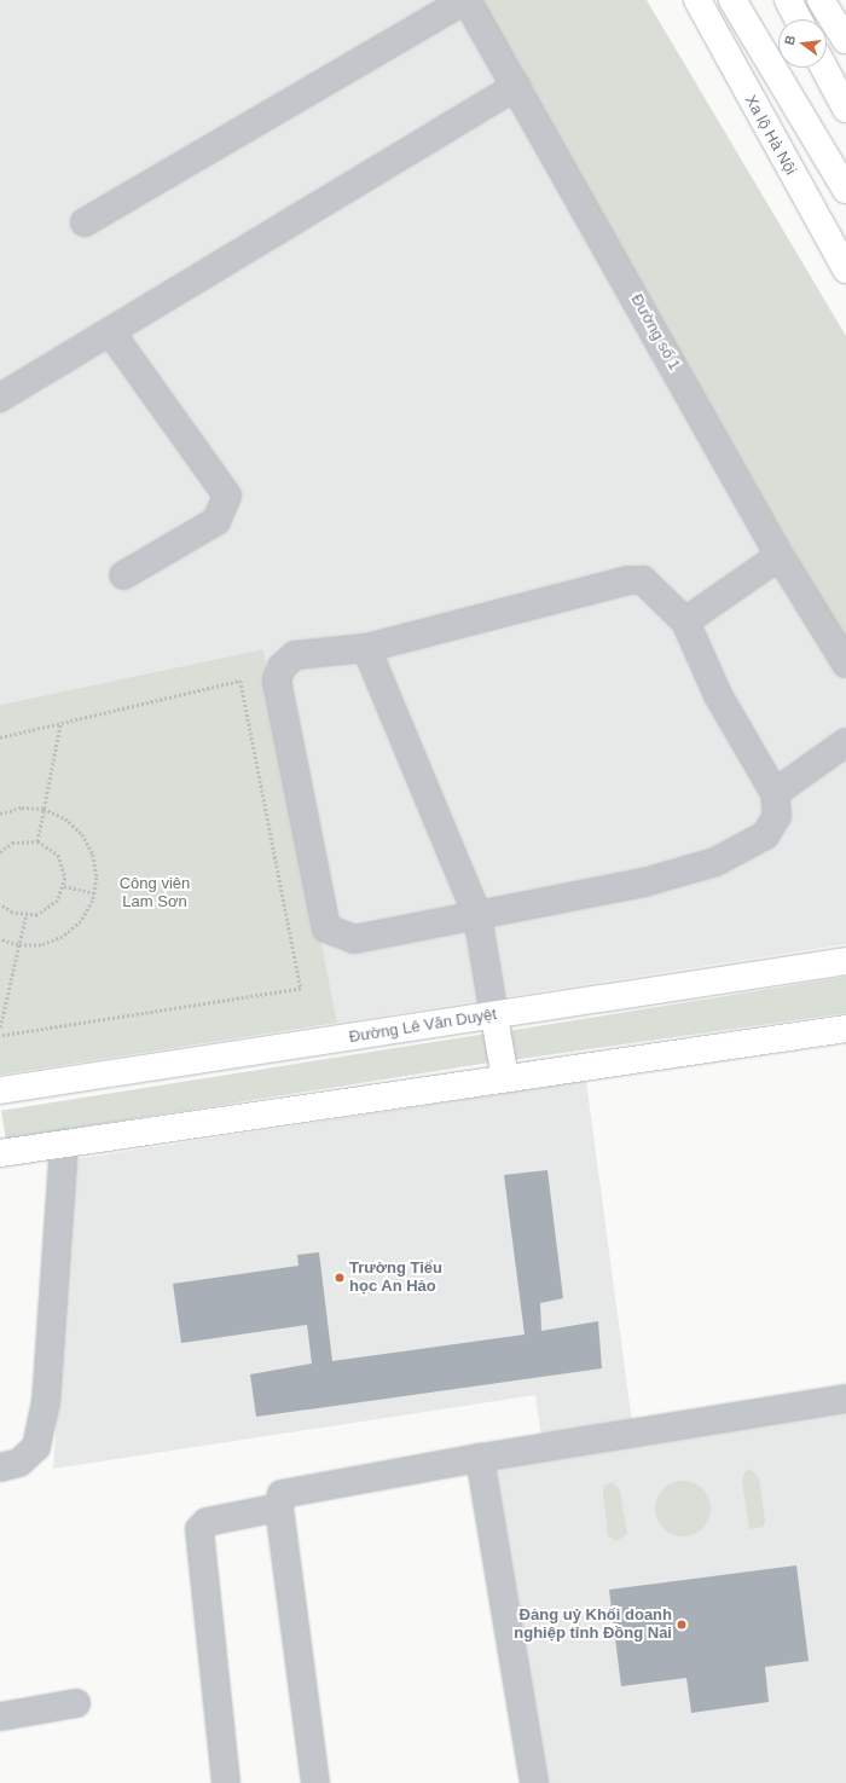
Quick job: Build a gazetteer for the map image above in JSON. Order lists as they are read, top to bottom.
{
  "streets": {
    "main road": ["Xa lộ Hà Nội", "Đường Lê Văn Duyệt"],
    "street": ["Đường số 1"]
  },
  "parks": ["Công viên Lam Sơn"],
  "places": ["Trường Tiểu học An Hảo", "Đảng uỷ Khối doanh nghiệp tỉnh Đồng Nai"],
  "north": "left"
}
